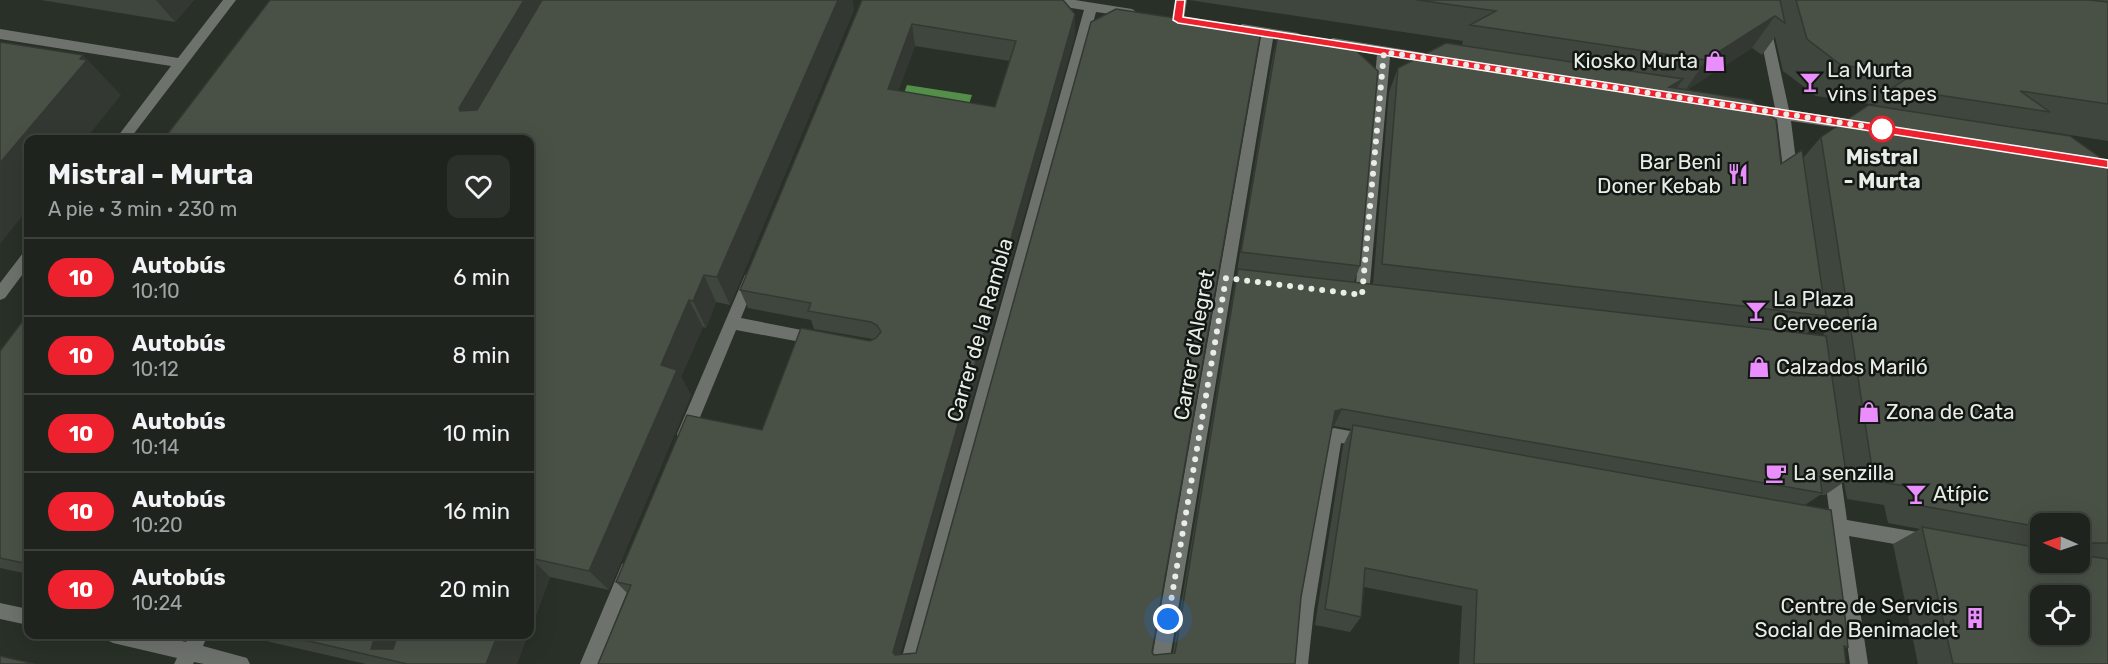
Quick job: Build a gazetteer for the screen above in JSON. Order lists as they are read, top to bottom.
{
  "streets": {
    "street": ["Carrer de la Rambla", "Carrer d'Alegret"]
  },
  "places": {
    "shop": ["Kiosko Murta", "Calzados Mariló", "Zona de Cata"],
    "bar": ["La Murta vins i tapes", "La Plaza Cervecería", "Atípic"],
    "other": ["Mistral - Murta"],
    "restaurant": ["Bar Beni Doner Kebab"],
    "cafe": ["La senzilla"],
    "building": ["Centre de Servicis Social de Benimaclet"]
  },
  "lines": ["bus line 10"],
  "north": "left",
  "page": {
    "heading": ["Mistral - Murta", "A pie · 3 min · 230 m"],
    "list": [
      {
        "mark": "10",
        "name": "Autobús",
        "note": "10:10",
        "value": "6 min"
      },
      {
        "mark": "10",
        "name": "Autobús",
        "note": "10:12",
        "value": "8 min"
      },
      {
        "mark": "10",
        "name": "Autobús",
        "note": "10:14",
        "value": "10 min"
      },
      {
        "mark": "10",
        "name": "Autobús",
        "note": "10:20",
        "value": "16 min"
      },
      {
        "mark": "10",
        "name": "Autobús",
        "note": "10:24",
        "value": "20 min"
      }
    ]
  }
}
